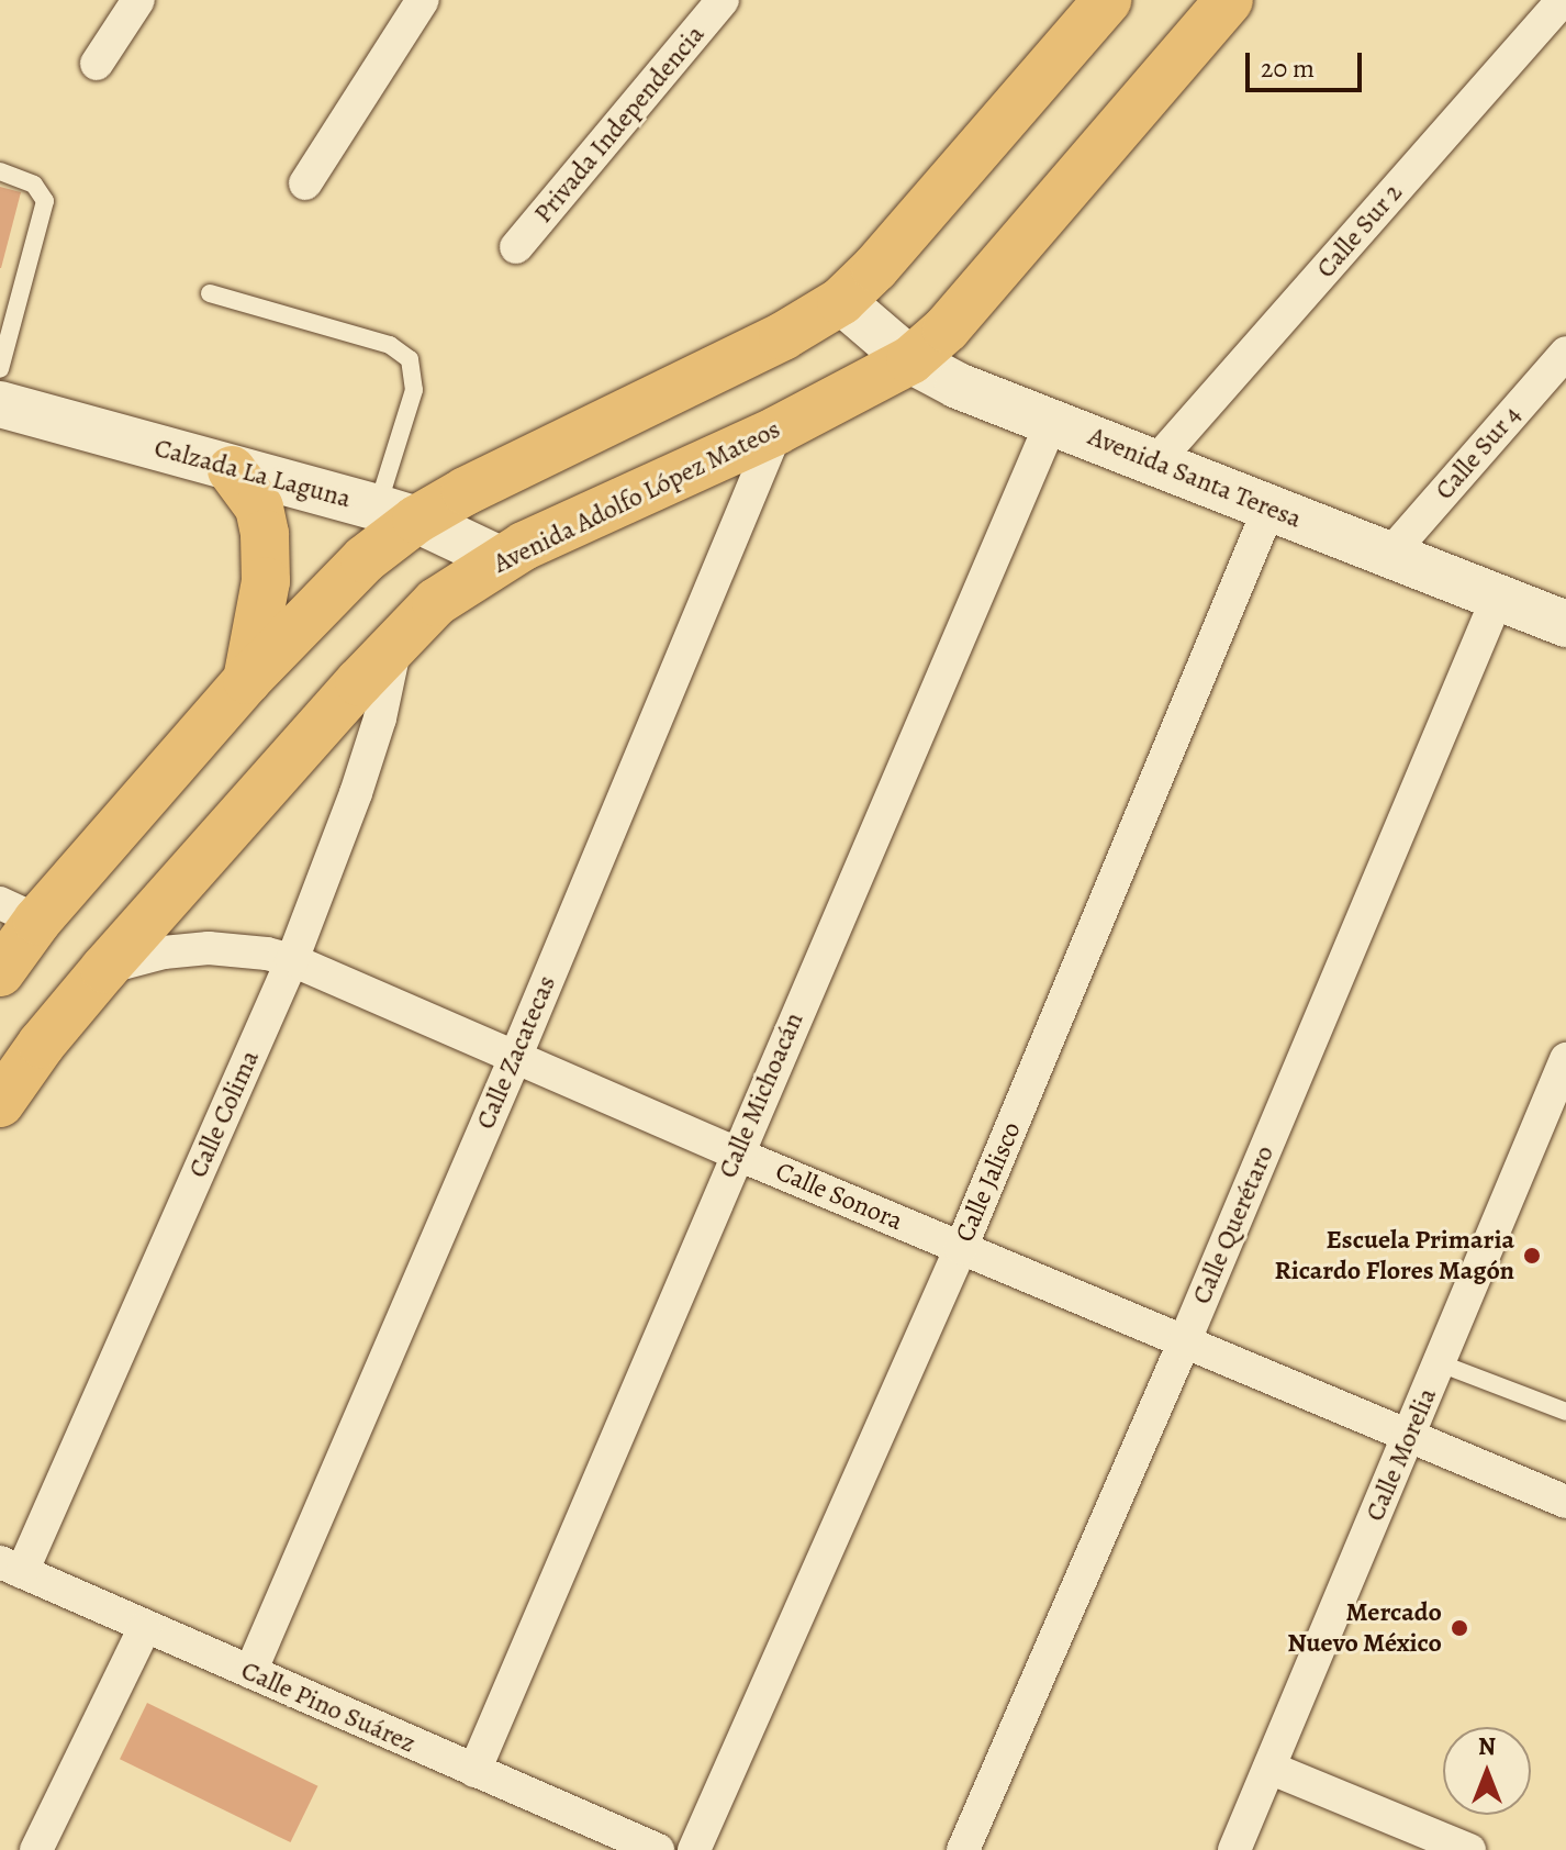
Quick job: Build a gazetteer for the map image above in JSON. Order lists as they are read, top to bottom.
{
  "streets": {
    "main road": ["Avenida Adolfo López Mateos"],
    "street": [
      "Privada Independencia",
      "Calle Sur 2",
      "Calle Sur 4",
      "Calzada La Laguna",
      "Avenida Santa Teresa",
      "Calle Zacatecas",
      "Calle Michoacán",
      "Calle Colima",
      "Calle Jalisco",
      "Calle Sonora",
      "Calle Querétaro",
      "Calle Morelia",
      "Calle Pino Suárez"
    ]
  },
  "crossings": [
    ["Calle Sur 2", "Avenida Santa Teresa"],
    ["Calle Sur 4", "Avenida Santa Teresa"],
    ["Calzada La Laguna", "Avenida Adolfo López Mateos"],
    ["Avenida Santa Teresa", "Avenida Adolfo López Mateos"],
    ["Avenida Santa Teresa", "Calle Michoacán"],
    ["Avenida Santa Teresa", "Calle Jalisco"],
    ["Avenida Santa Teresa", "Calle Querétaro"],
    ["Avenida Adolfo López Mateos", "Calle Zacatecas"],
    ["Avenida Adolfo López Mateos", "Calle Colima"],
    ["Avenida Adolfo López Mateos", "Calle Sonora"],
    ["Calle Zacatecas", "Calle Sonora"],
    ["Calle Zacatecas", "Calle Pino Suárez"],
    ["Calle Michoacán", "Calle Sonora"],
    ["Calle Michoacán", "Calle Pino Suárez"],
    ["Calle Colima", "Calle Sonora"],
    ["Calle Colima", "Calle Pino Suárez"],
    ["Calle Jalisco", "Calle Sonora"],
    ["Calle Sonora", "Calle Querétaro"],
    ["Calle Sonora", "Calle Morelia"]
  ],
  "places": ["Escuela Primaria Ricardo Flores Magón", "Mercado Nuevo México"],
  "scale_bar": "20 m",
  "north": "top"
}
